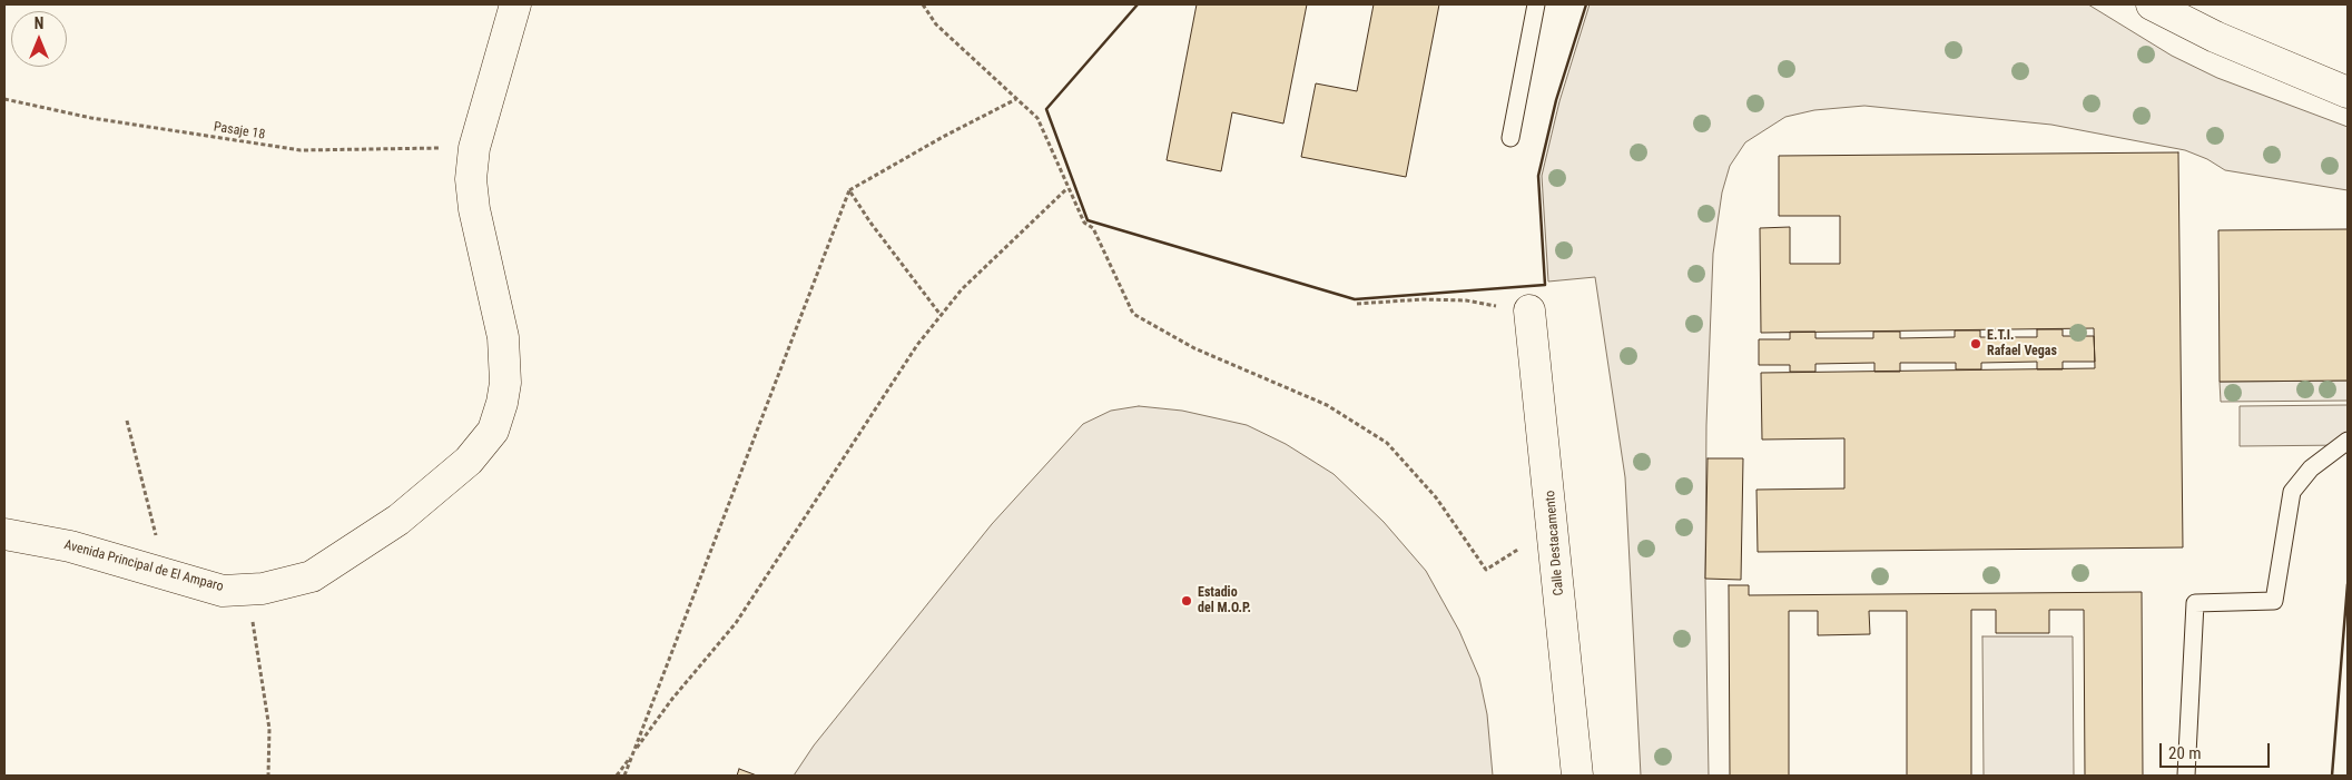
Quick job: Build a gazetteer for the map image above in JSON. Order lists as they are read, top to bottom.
{
  "streets": {
    "main road": ["Calle Destacamento", "Avenida Principal de El Amparo"],
    "path": ["Pasaje 18"]
  },
  "crossings": [
    ["Pasaje 18", "Avenida Principal de El Amparo"]
  ],
  "places": ["E.T.I. Rafael Vegas", "Estadio del M.O.P."],
  "scale_bar": "20 m",
  "north": "top"
}
